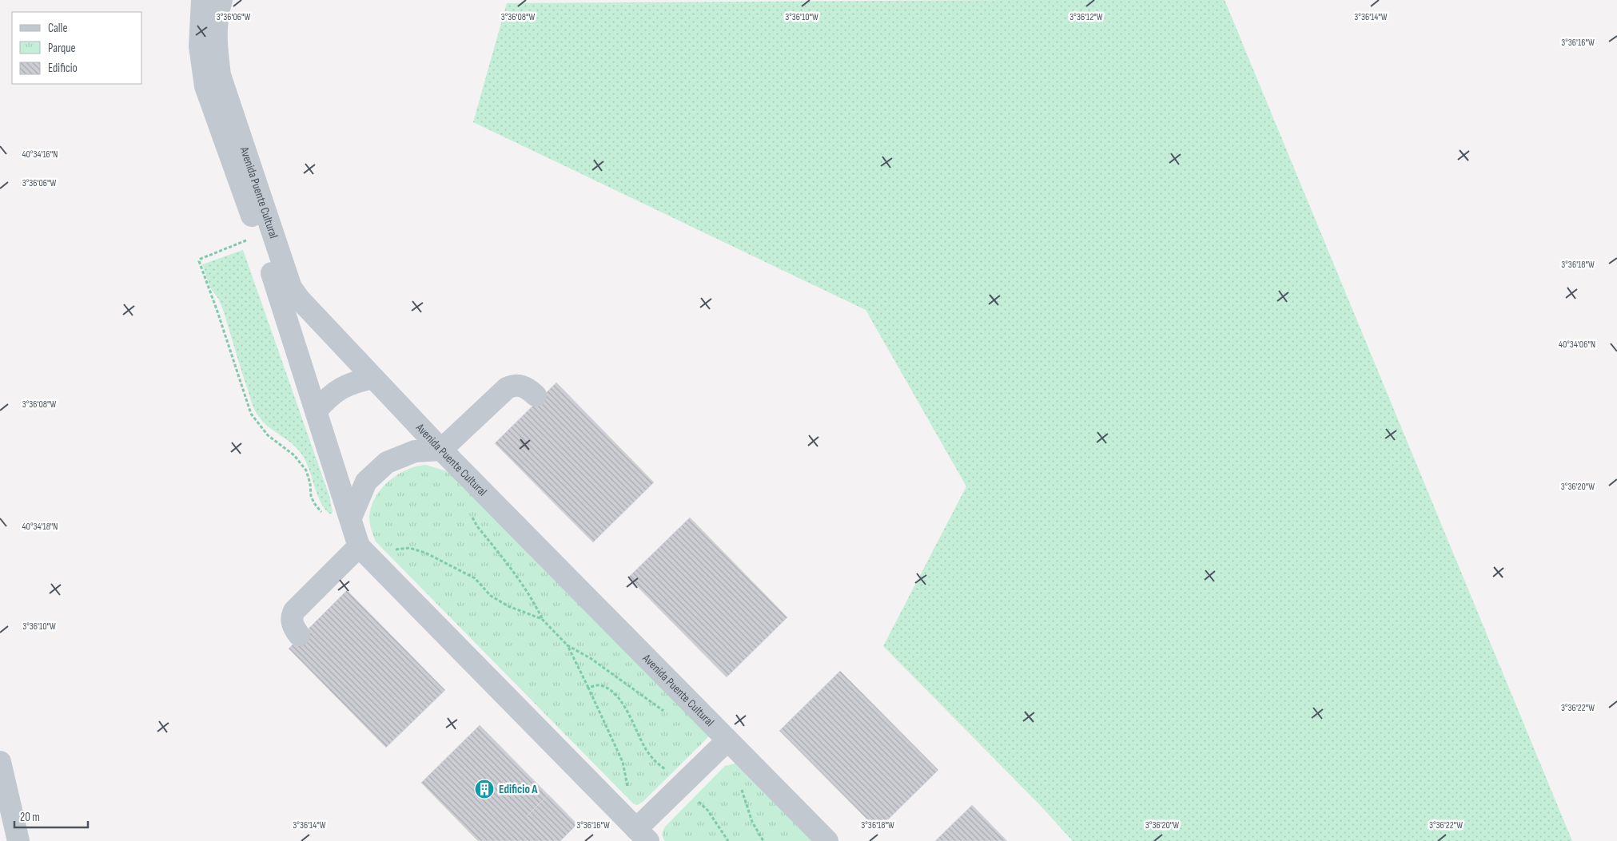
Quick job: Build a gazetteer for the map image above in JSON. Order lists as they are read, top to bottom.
{
  "streets": {
    "street": ["Avenida Puente Cultural"]
  },
  "places": {
    "building": ["Edificio A"]
  },
  "legend": ["Calle", "Parque", "Edificio"],
  "scale_bar": "20 m",
  "coordinates": [
    "3°36'06\"W",
    "3°36'08\"W",
    "3°36'10\"W",
    "3°36'14\"W",
    "3°36'12\"W",
    "3°36'16\"W",
    "40°34'16\"N",
    "3°36'18\"W",
    "40°34'06\"N",
    "3°36'20\"W",
    "40°34'18\"N",
    "3°36'22\"W"
  ]
}
